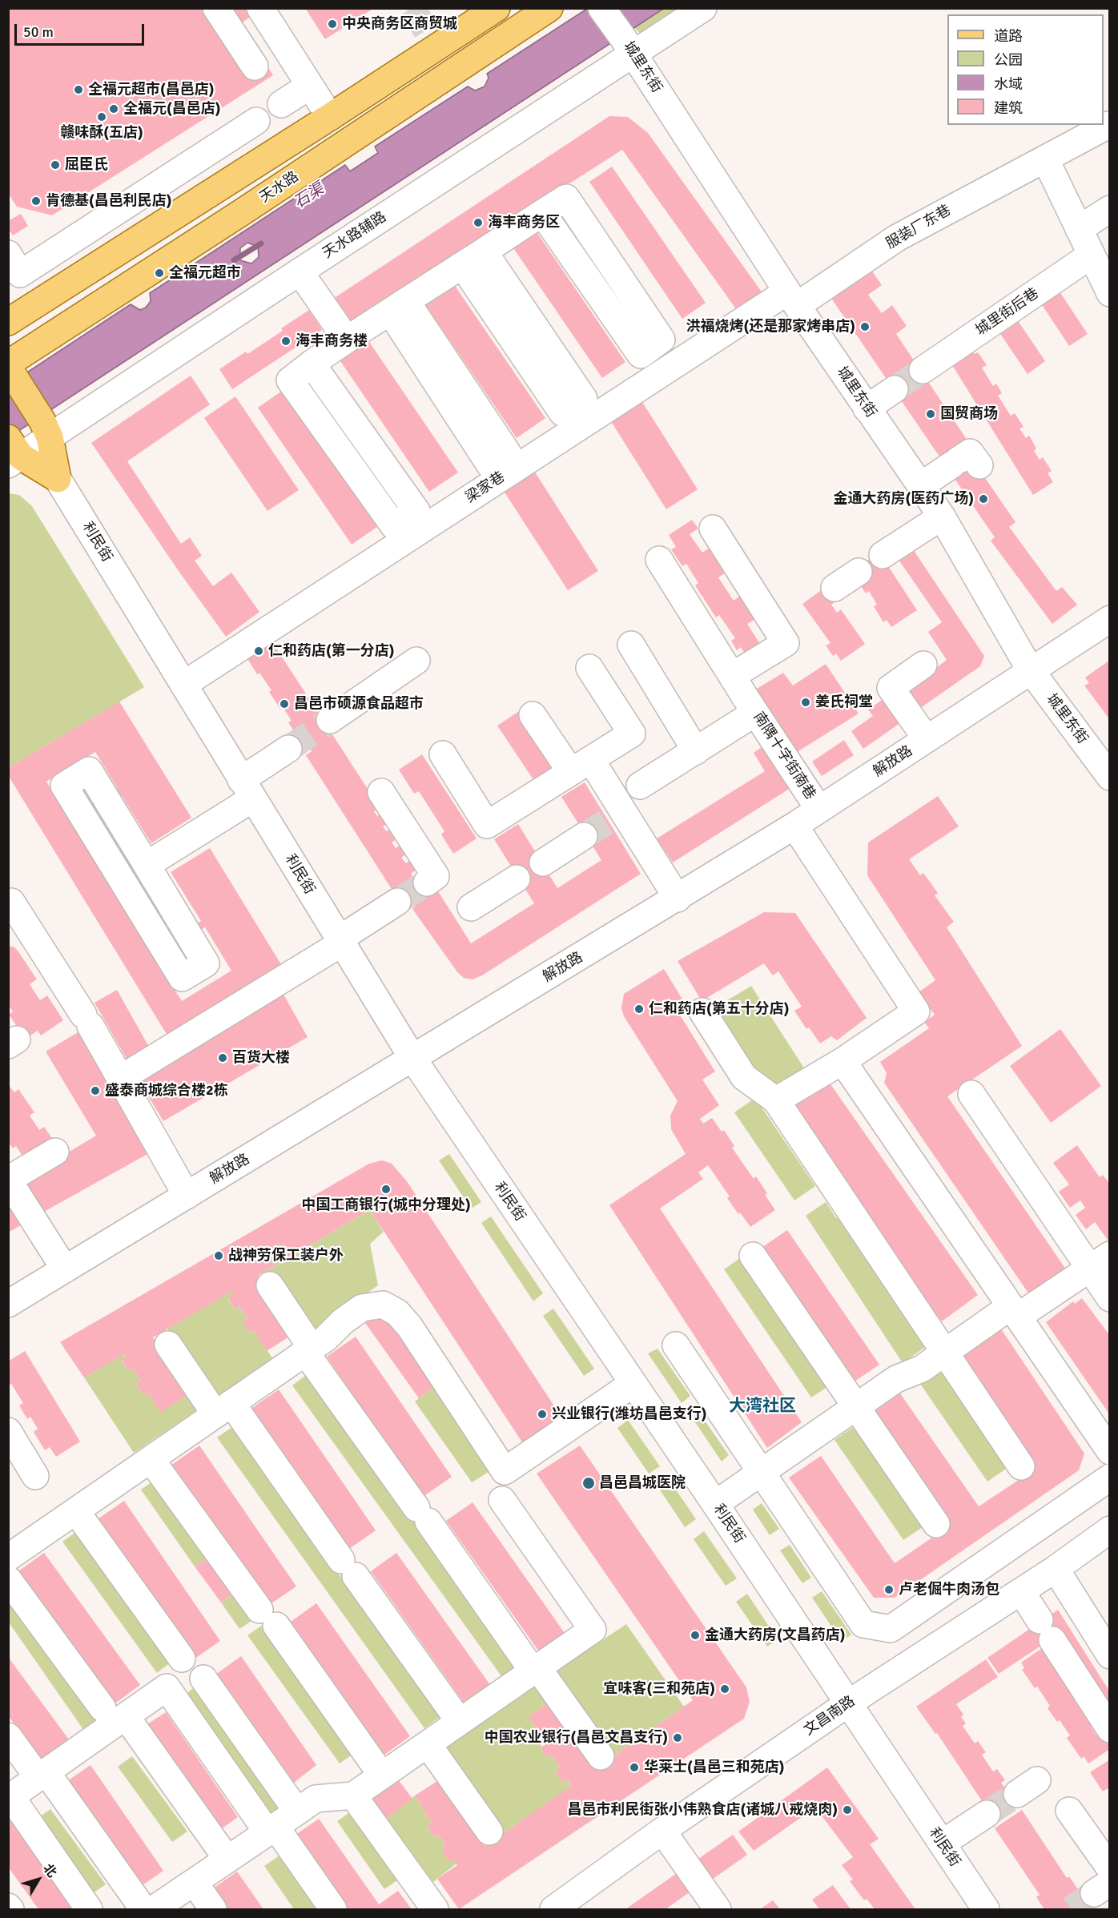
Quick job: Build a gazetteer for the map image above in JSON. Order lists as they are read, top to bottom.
{
  "streets": {
    "main road": ["天水路", "利民街"],
    "street": [
      "城里东街",
      "服装厂东巷",
      "天水路辅路",
      "城里街后巷",
      "梁家巷",
      "南隅十字街南巷",
      "解放路",
      "文昌南路"
    ]
  },
  "crossings": [
    ["城里东街", "服装厂东巷"],
    ["城里东街", "天水路辅路"],
    ["城里东街", "梁家巷"],
    ["城里东街", "解放路"],
    ["天水路", "利民街"],
    ["服装厂东巷", "梁家巷"],
    ["天水路辅路", "利民街"],
    ["梁家巷", "利民街"],
    ["利民街", "解放路"],
    ["利民街", "文昌南路"],
    ["南隅十字街南巷", "解放路"]
  ],
  "districts": ["大湾社区"],
  "water": ["石渠"],
  "places": [
    "中央商务区商贸城",
    "全福元超市(昌邑店)",
    "全福元(昌邑店)",
    "赣味酥(五店)",
    "屈臣氏",
    "肯德基(昌邑利民店)",
    "海丰商务区",
    "全福元超市",
    "洪福烧烤(还是那家烤串店)",
    "海丰商务楼",
    "国贸商场",
    "金通大药房(医药广场)",
    "仁和药店(第一分店)",
    "姜氏祠堂",
    "昌邑市硕源食品超市",
    "仁和药店(第五十分店)",
    "百货大楼",
    "盛泰商城综合楼2栋",
    "中国工商银行(城中分理处)",
    "战神劳保工装户外",
    "兴业银行(潍坊昌邑支行)",
    "昌邑昌城医院",
    "卢老倔牛肉汤包",
    "金通大药房(文昌药店)",
    "宜味客(三和苑店)",
    "中国农业银行(昌邑文昌支行)",
    "华莱士(昌邑三和苑店)",
    "昌邑市利民街张小伟熟食店(诸城八戒烧肉)"
  ],
  "legend": [
    "道路",
    "公园",
    "水域",
    "建筑"
  ],
  "scale_bar": "50 m",
  "north": "top right"
}
